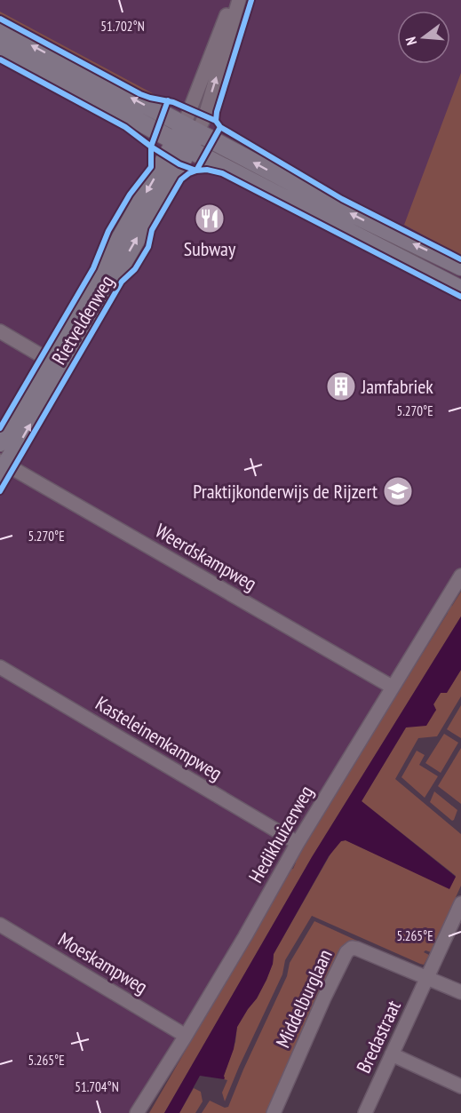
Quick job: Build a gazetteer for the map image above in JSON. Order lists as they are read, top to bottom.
{
  "streets": {
    "main road": ["Rietveldenweg"],
    "street": [
      "Weerdskampweg",
      "Kasteleinenkampweg",
      "Hedikhuizerweg",
      "Moeskampweg",
      "Middelburglaan",
      "Bredastraat"
    ]
  },
  "crossings": [
    ["Rietveldenweg", "Weerdskampweg"],
    ["Weerdskampweg", "Hedikhuizerweg"],
    ["Kasteleinenkampweg", "Hedikhuizerweg"],
    ["Hedikhuizerweg", "Moeskampweg"],
    ["Middelburglaan", "Bredastraat"]
  ],
  "places": {
    "restaurant": ["Subway"],
    "building": ["Jamfabriek"],
    "school or university": ["Praktijkonderwijs de Rijzert"]
  },
  "north": "left",
  "coordinates": [
    "51.702°N",
    "5.270°E",
    "5.265°E",
    "51.704°N"
  ]
}
